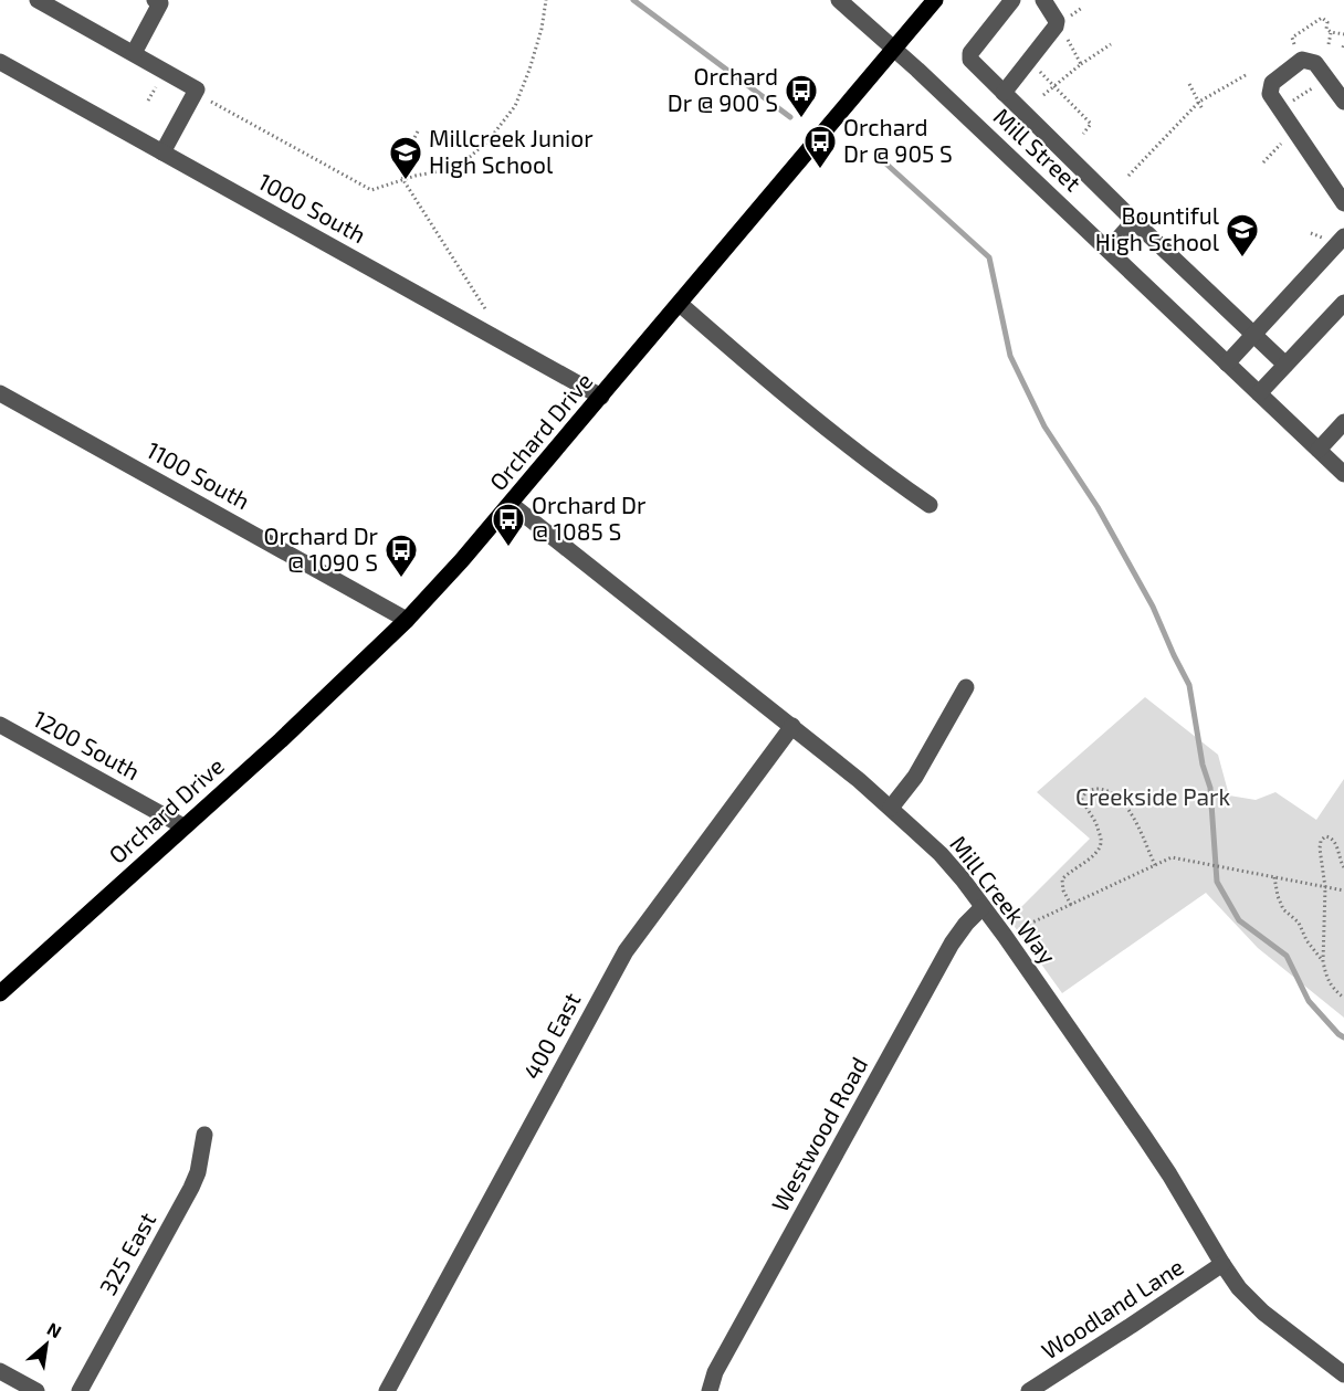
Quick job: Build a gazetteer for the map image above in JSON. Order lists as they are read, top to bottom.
{
  "streets": {
    "main road": ["Orchard Drive"],
    "street": [
      "Mill Street",
      "1000 South",
      "1100 South",
      "1200 South",
      "Mill Creek Way",
      "400 East",
      "Westwood Road",
      "325 East",
      "Woodland Lane"
    ]
  },
  "crossings": [
    ["Mill Street", "Orchard Drive"],
    ["1000 South", "Orchard Drive"],
    ["Orchard Drive", "1100 South"],
    ["Orchard Drive", "1200 South"],
    ["Orchard Drive", "Mill Creek Way"],
    ["Mill Creek Way", "400 East"],
    ["Mill Creek Way", "Westwood Road"],
    ["Mill Creek Way", "Woodland Lane"]
  ],
  "parks": ["Creekside Park"],
  "places": {
    "bus stop": [
      "Orchard Dr @ 900 S",
      "Orchard Dr @ 905 S",
      "Orchard Dr @ 1085 S",
      "Orchard Dr @ 1090 S"
    ],
    "school or university": ["Millcreek Junior High School", "Bountiful High School"]
  },
  "north": "top right"
}
